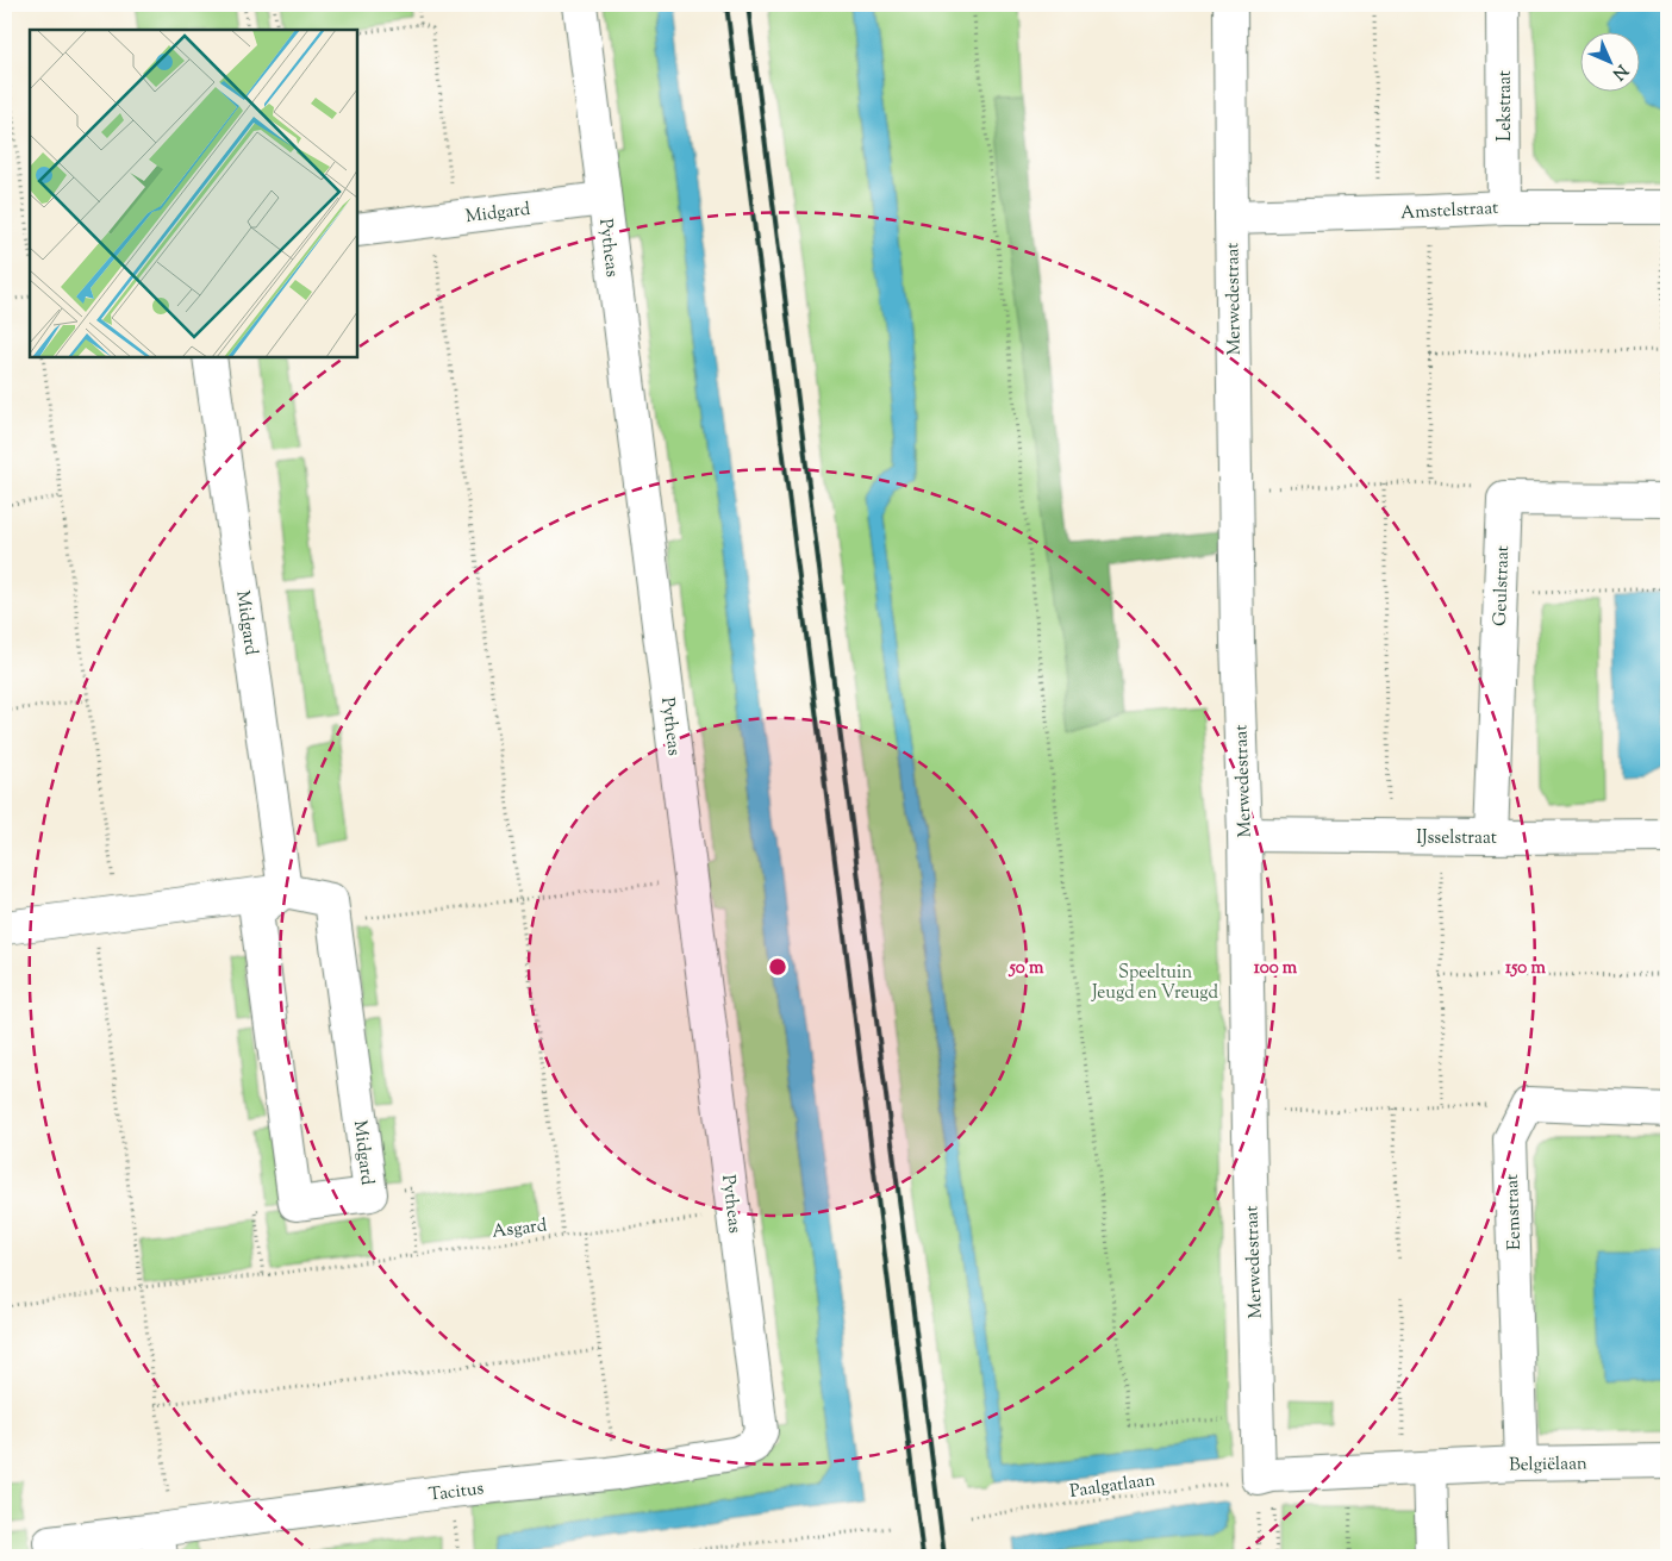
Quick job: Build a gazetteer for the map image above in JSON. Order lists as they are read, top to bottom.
{
  "streets": {
    "street": [
      "Lekstraat",
      "Amstelstraat",
      "Midgard",
      "Pytheas",
      "Merwedestraat",
      "Geulstraat",
      "IJsselstraat",
      "Eemstraat",
      "Belgiëlaan",
      "Tacitus"
    ],
    "path": ["Asgard", "Paalgatlaan"]
  },
  "crossings": [
    ["Lekstraat", "Amstelstraat"],
    ["Amstelstraat", "Merwedestraat"],
    ["Midgard", "Pytheas"],
    ["Pytheas", "Asgard"],
    ["Pytheas", "Tacitus"],
    ["Merwedestraat", "IJsselstraat"],
    ["Merwedestraat", "Belgiëlaan"],
    ["Merwedestraat", "Paalgatlaan"],
    ["Geulstraat", "IJsselstraat"],
    ["Eemstraat", "Belgiëlaan"],
    ["Belgiëlaan", "Paalgatlaan"]
  ],
  "parks": ["Speeltuin Jeugd en Vreugd"],
  "north": "bottom right",
  "rings": ["50 m", "100 m", "150 m"]
}
